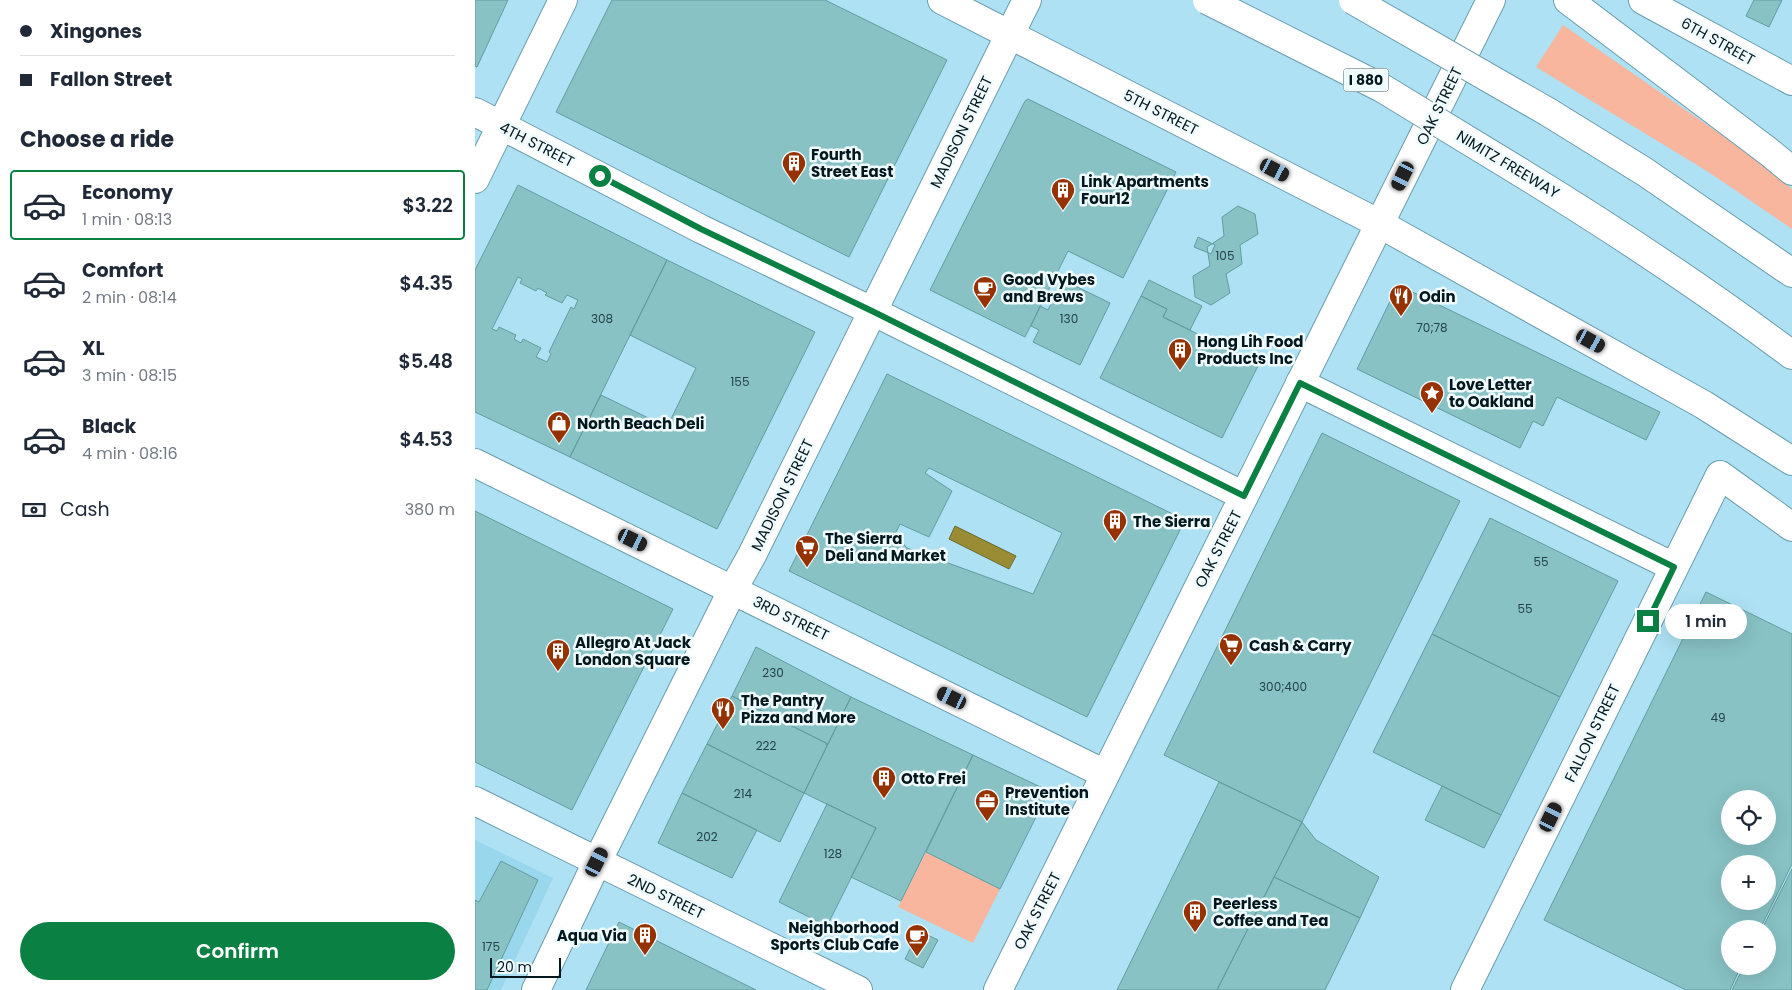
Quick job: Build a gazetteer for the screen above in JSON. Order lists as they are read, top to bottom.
{
  "streets": {
    "main road": [
      "6TH STREET",
      "I 880",
      "OAK STREET",
      "5TH STREET",
      "MADISON STREET",
      "4TH STREET",
      "NIMITZ FREEWAY",
      "3RD STREET",
      "FALLON STREET",
      "2ND STREET"
    ]
  },
  "crossings": [
    ["OAK STREET", "5TH STREET"],
    ["OAK STREET", "4TH STREET"],
    ["OAK STREET", "3RD STREET"],
    ["5TH STREET", "MADISON STREET"],
    ["MADISON STREET", "4TH STREET"],
    ["MADISON STREET", "3RD STREET"],
    ["MADISON STREET", "2ND STREET"]
  ],
  "places": {
    "building": [
      "Fourth Street East",
      "Link Apartments Four12",
      "Hong Lih Food Products Inc",
      "The Sierra",
      "Allegro At Jack London Square",
      "Otto Frei",
      "Peerless Coffee and Tea",
      "Aqua Via"
    ],
    "cafe": ["Good Vybes and Brews", "Neighborhood Sports Club Cafe"],
    "restaurant": ["Odin", "The Pantry Pizza and More"],
    "place": ["Love Letter to Oakland"],
    "shop": ["North Beach Deli"],
    "supermarket": ["The Sierra Deli and Market", "Cash & Carry"],
    "office": ["Prevention Institute"]
  },
  "house_numbers": [
    "105",
    "308",
    "130",
    "70;78",
    "155",
    "55",
    "55",
    "230",
    "300;400",
    "49",
    "222",
    "214",
    "202",
    "128",
    "175"
  ],
  "scale_bar": "20 m",
  "page": {
    "banner": ["Xingones", "Fallon Street"],
    "heading": "Choose a ride",
    "list": [
      {
        "name": "Economy",
        "note": "1 min · 08:13",
        "value": "$3.22"
      },
      {
        "name": "Comfort",
        "note": "2 min · 08:14",
        "value": "$4.35"
      },
      {
        "name": "XL",
        "note": "3 min · 08:15",
        "value": "$5.48"
      },
      {
        "name": "Black",
        "note": "4 min · 08:16",
        "value": "$4.53"
      }
    ],
    "pay": ["Cash", "380 m"],
    "bubble": "1 min",
    "map_buttons": ["+", "−"],
    "buttons": "Confirm",
    "scale": "20 m"
  }
}
